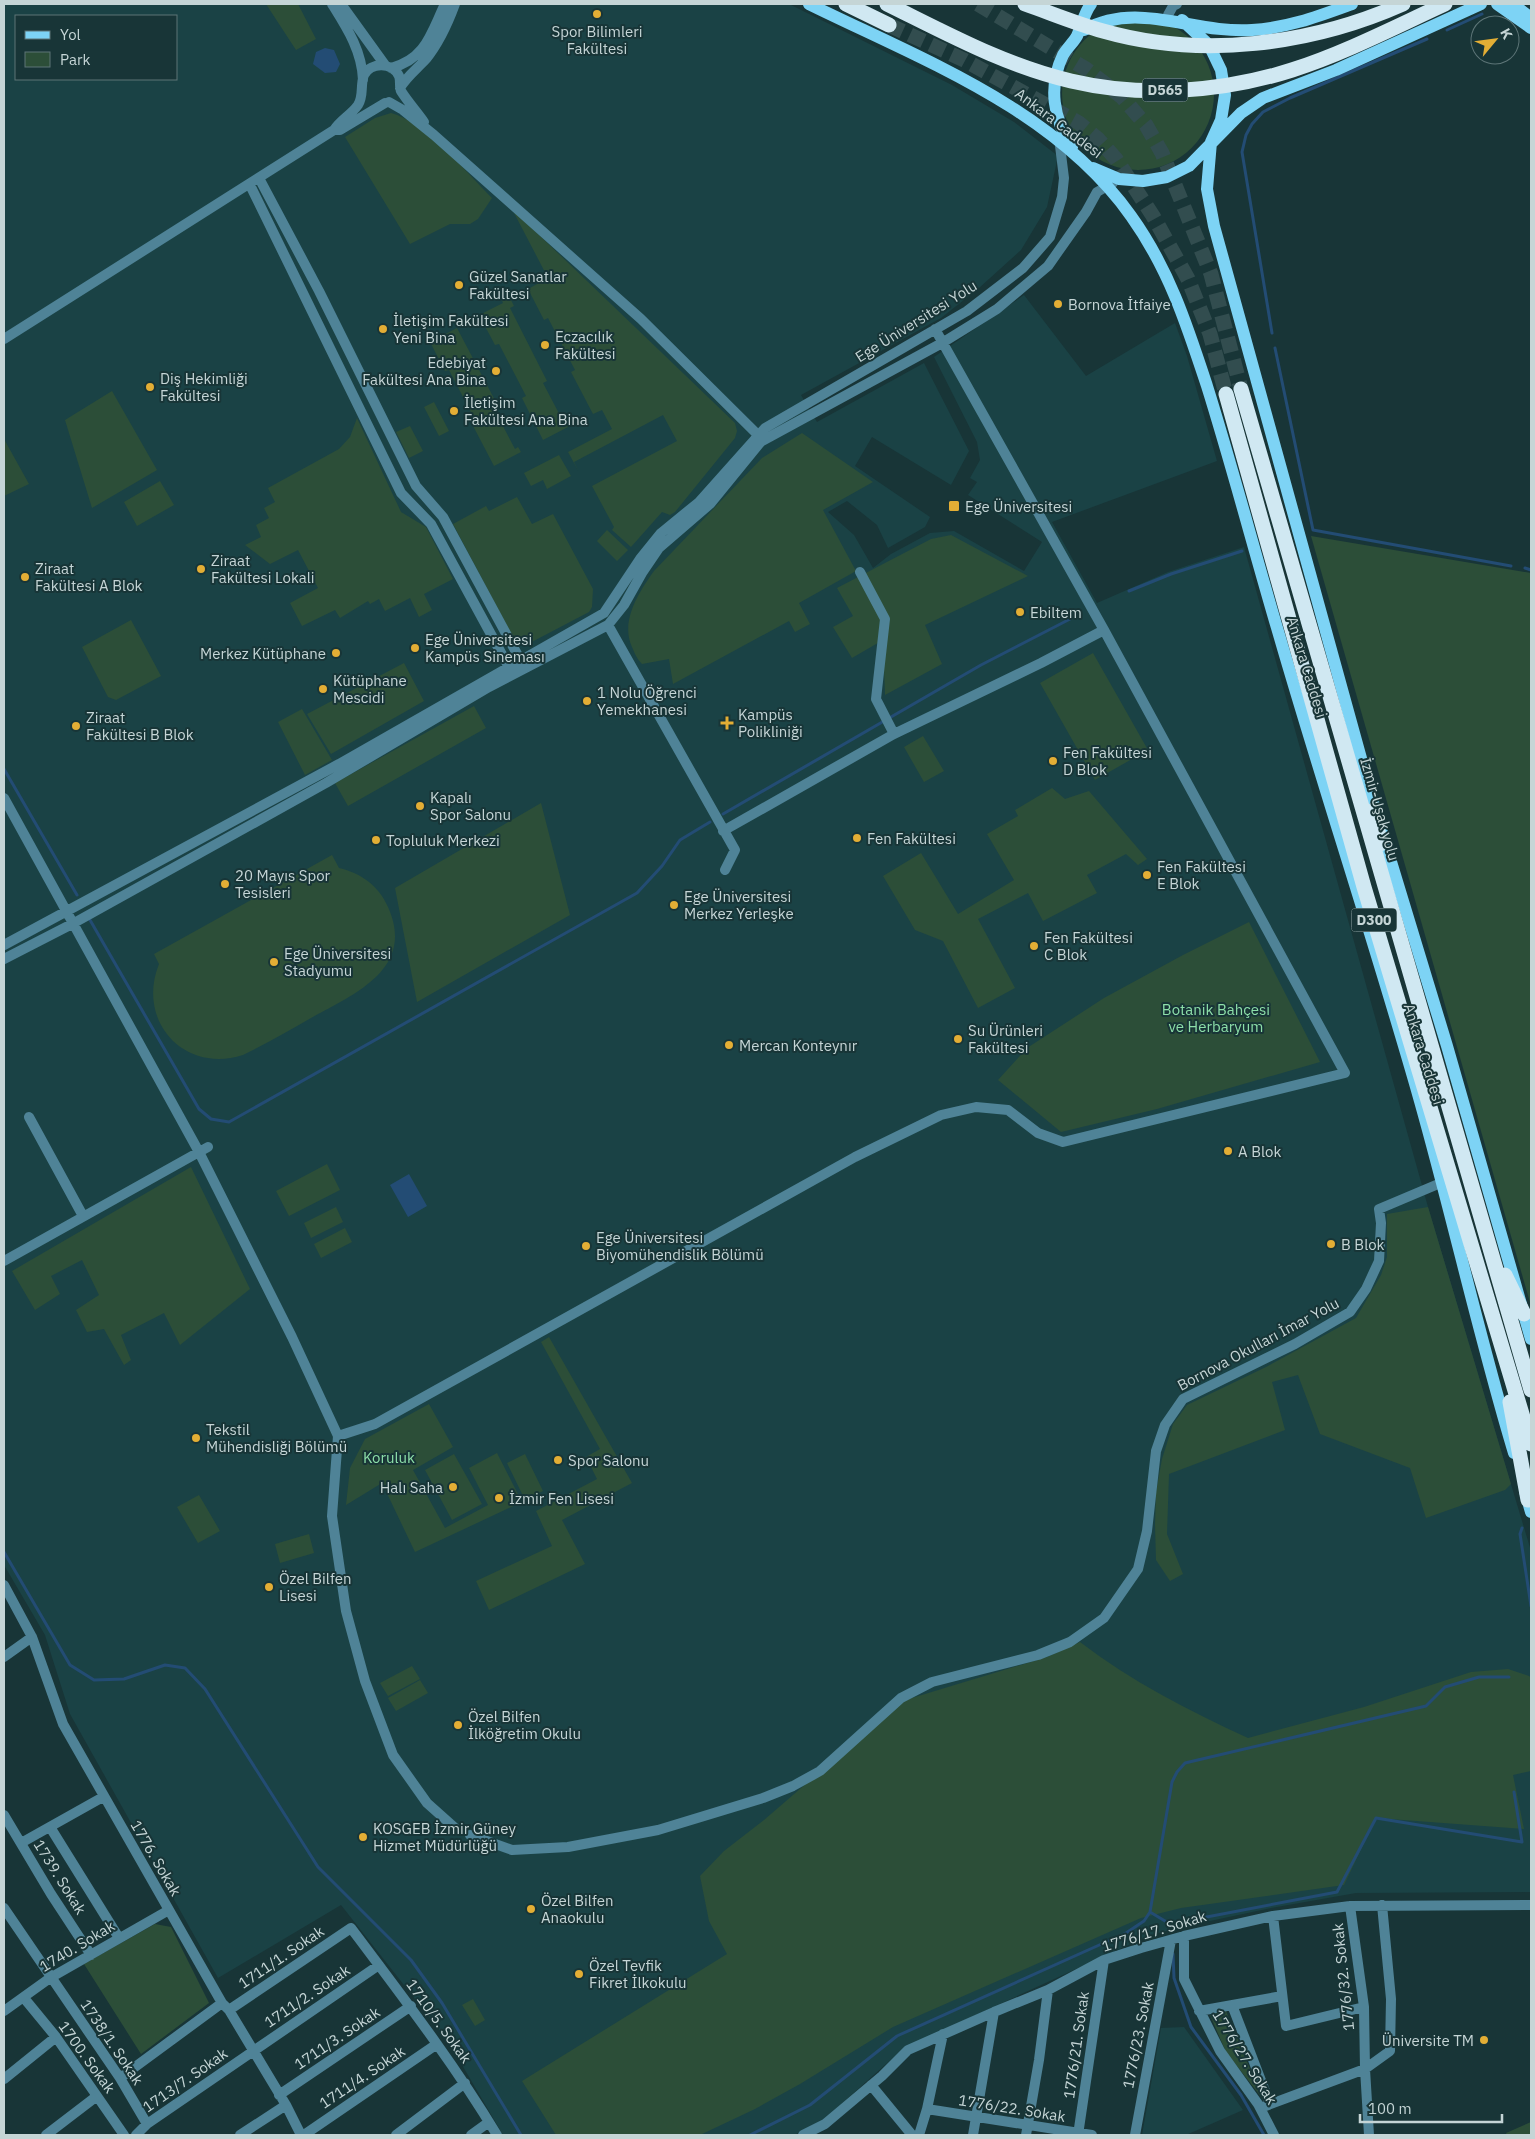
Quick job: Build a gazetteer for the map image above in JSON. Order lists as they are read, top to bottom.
{
  "streets": {
    "highway": [
      "D565",
      "Ankara Caddesi",
      "İzmir-Uşak yolu",
      "D300"
    ],
    "street": [
      "Ege Üniversitesi Yolu",
      "Bornova Okulları İmar Yolu",
      "1776. Sokak",
      "1739. Sokak",
      "1776/17. Sokak",
      "1740. Sokak",
      "1711/1. Sokak",
      "1776/32. Sokak",
      "1711/2. Sokak",
      "1710/5. Sokak",
      "1776/23. Sokak",
      "1711/3. Sokak",
      "1738/1. Sokak",
      "1776/21. Sokak",
      "1700. Sokak",
      "1776/27. Sokak",
      "1711/4. Sokak",
      "1713/7. Sokak",
      "1776/22. Sokak"
    ]
  },
  "crossings": [
    ["Ankara Caddesi", "Ege Üniversitesi Yolu"],
    ["Ankara Caddesi", "Bornova Okulları İmar Yolu"],
    ["İzmir-Uşak yolu", "D300"],
    ["1776. Sokak", "1740. Sokak"],
    ["1776. Sokak", "1711/1. Sokak"],
    ["1776. Sokak", "1711/2. Sokak"],
    ["1776. Sokak", "1711/3. Sokak"],
    ["1776. Sokak", "1711/4. Sokak"],
    ["1776. Sokak", "1713/7. Sokak"],
    ["1739. Sokak", "1740. Sokak"],
    ["1776/17. Sokak", "1776/32. Sokak"],
    ["1776/17. Sokak", "1776/23. Sokak"],
    ["1776/17. Sokak", "1776/21. Sokak"],
    ["1776/17. Sokak", "1776/27. Sokak"],
    ["1740. Sokak", "1738/1. Sokak"],
    ["1740. Sokak", "1700. Sokak"],
    ["1711/1. Sokak", "1710/5. Sokak"],
    ["1711/1. Sokak", "1738/1. Sokak"],
    ["1711/2. Sokak", "1710/5. Sokak"],
    ["1711/2. Sokak", "1713/7. Sokak"],
    ["1710/5. Sokak", "1711/3. Sokak"],
    ["1710/5. Sokak", "1711/4. Sokak"],
    ["1738/1. Sokak", "1713/7. Sokak"],
    ["1776/21. Sokak", "1776/22. Sokak"]
  ],
  "parks": ["Botanik Bahçesi ve Herbaryum", "Koruluk"],
  "places": {
    "other": [
      "Spor Bilimleri Fakültesi",
      "Güzel Sanatlar Fakültesi",
      "Bornova İtfaiye",
      "İletişim Fakültesi Yeni Bina",
      "Eczacılık Fakültesi",
      "Edebiyat Fakültesi Ana Bina",
      "Diş Hekimliği Fakültesi",
      "İletişim Fakültesi Ana Bina",
      "Ziraat Fakültesi Lokali",
      "Ziraat Fakültesi A Blok",
      "Ebiltem",
      "Ege Üniversitesi Kampüs Sineması",
      "Merkez Kütüphane",
      "Kütüphane Mescidi",
      "1 Nolu Öğrenci Yemekhanesi",
      "Ziraat Fakültesi B Blok",
      "Fen Fakültesi D Blok",
      "Kapalı Spor Salonu",
      "Fen Fakültesi",
      "Topluluk Merkezi",
      "Fen Fakültesi E Blok",
      "20 Mayıs Spor Tesisleri",
      "Ege Üniversitesi Merkez Yerleşke",
      "Fen Fakültesi C Blok",
      "Ege Üniversitesi Stadyumu",
      "Su Ürünleri Fakültesi",
      "Mercan Konteynır",
      "A Blok",
      "B Blok",
      "Ege Üniversitesi Biyomühendislik Bölümü",
      "Tekstil Mühendisliği Bölümü",
      "Spor Salonu",
      "Halı Saha",
      "İzmir Fen Lisesi",
      "Özel Bilfen Lisesi",
      "Özel Bilfen İlköğretim Okulu",
      "KOSGEB İzmir Güney Hizmet Müdürlüğü",
      "Özel Bilfen Anaokulu",
      "Özel Tevfik Fikret İlkokulu",
      "Üniversite TM"
    ],
    "transit": ["Ege Üniversitesi"],
    "health": ["Kampüs Polikliniği"]
  },
  "legend": ["Yol", "Park"],
  "scale_bar": "100 m",
  "north": "top right"
}
